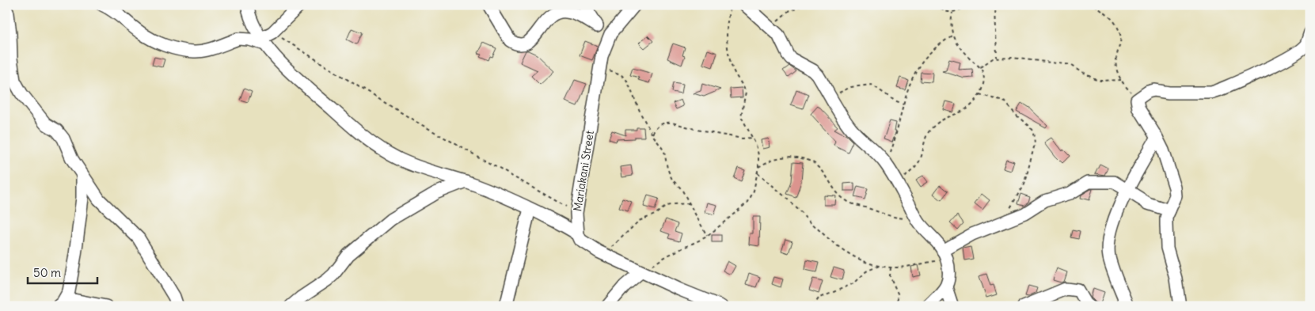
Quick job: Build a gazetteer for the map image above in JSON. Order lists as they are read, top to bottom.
{
  "streets": {
    "street": ["Mariakani Street"]
  },
  "scale_bar": "50 m"
}
